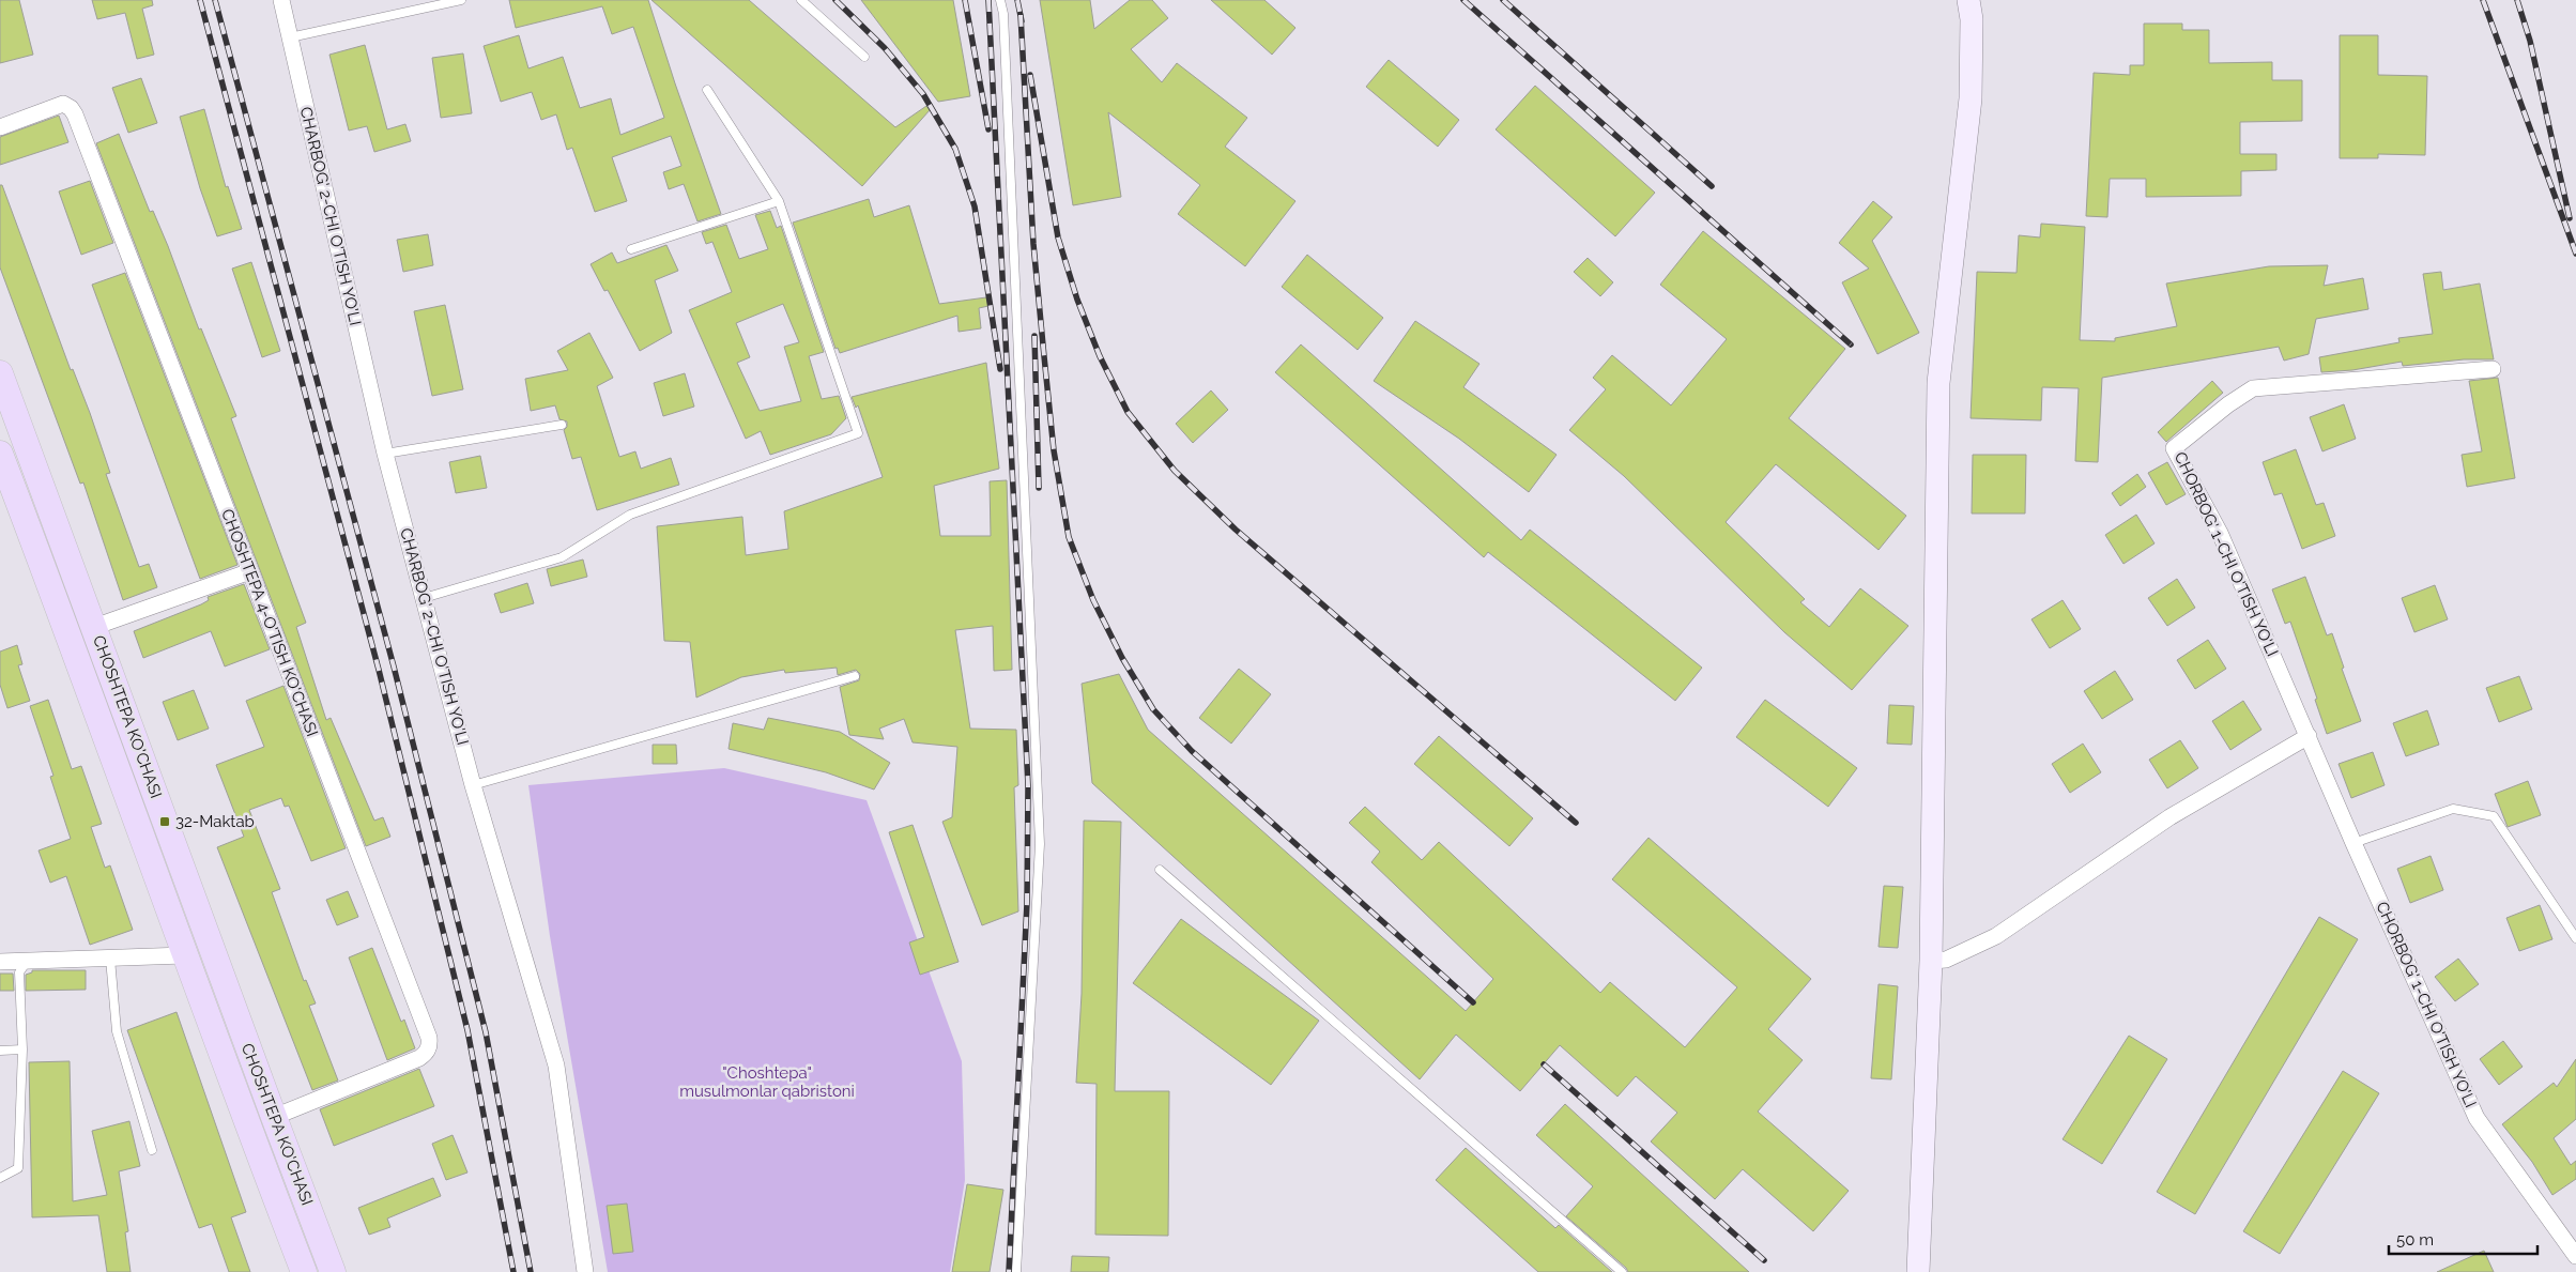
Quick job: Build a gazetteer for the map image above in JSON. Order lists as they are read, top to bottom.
{
  "streets": {
    "main road": ["CHOSHTEPA KO'CHASI"],
    "street": ["CHARBOG' 2-CHI O'TISH YO'LI", "CHORBOG' 1-CHI O'TISH YO'LI", "CHOSHTEPA 4-O'TISH KO'CHASI"]
  },
  "crossings": [
    ["CHOSHTEPA 4-O'TISH KO'CHASI", "CHOSHTEPA KO'CHASI"]
  ],
  "parks": ["\"Choshtepa\" musulmonlar qabristoni"],
  "places": {
    "transit": ["32-Maktab"]
  },
  "scale_bar": "50 m"
}
